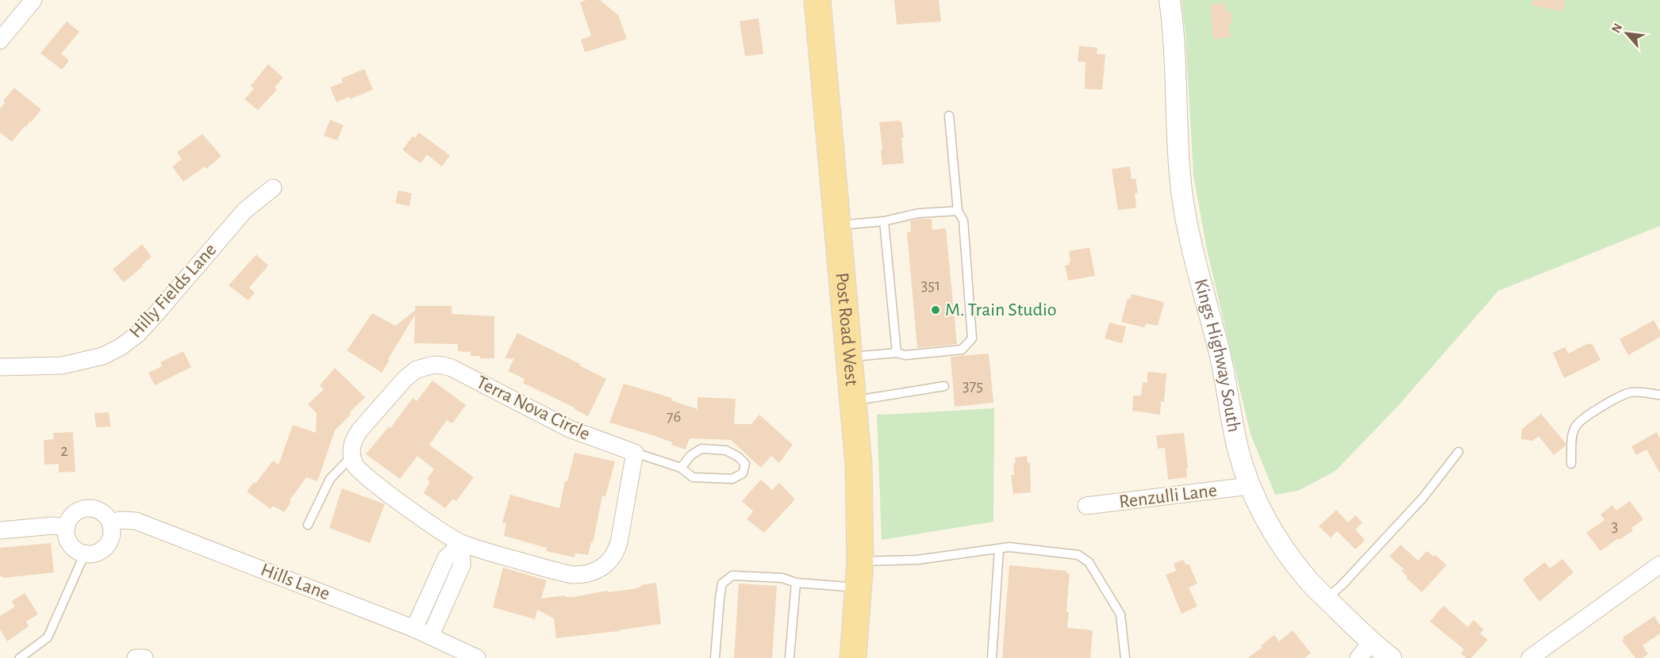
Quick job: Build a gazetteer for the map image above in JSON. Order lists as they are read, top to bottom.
{
  "streets": {
    "main road": ["Post Road West"],
    "street": [
      "Hilly Fields Lane",
      "Kings Highway South",
      "Terra Nova Circle",
      "Renzulli Lane",
      "Hills Lane"
    ]
  },
  "crossings": [
    ["Kings Highway South", "Renzulli Lane"]
  ],
  "places": ["M. Train Studio"],
  "house_numbers": [
    "351",
    "375",
    "76",
    "2",
    "3"
  ],
  "north": "top left"
}
